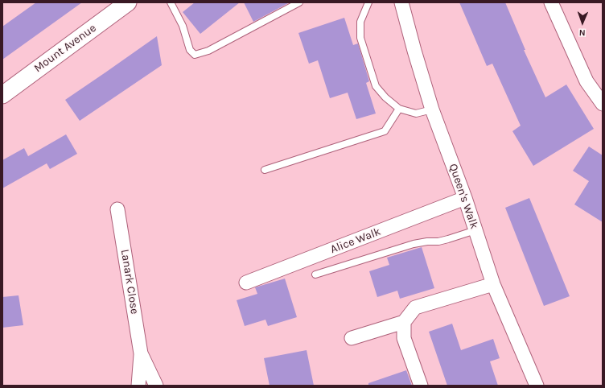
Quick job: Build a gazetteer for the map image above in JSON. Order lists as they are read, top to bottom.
{
  "streets": {
    "street": [
      "Mount Avenue",
      "Queen's Walk",
      "Alice Walk",
      "Lanark Close"
    ]
  },
  "crossings": [
    ["Queen's Walk", "Alice Walk"]
  ],
  "north": "bottom"
}
